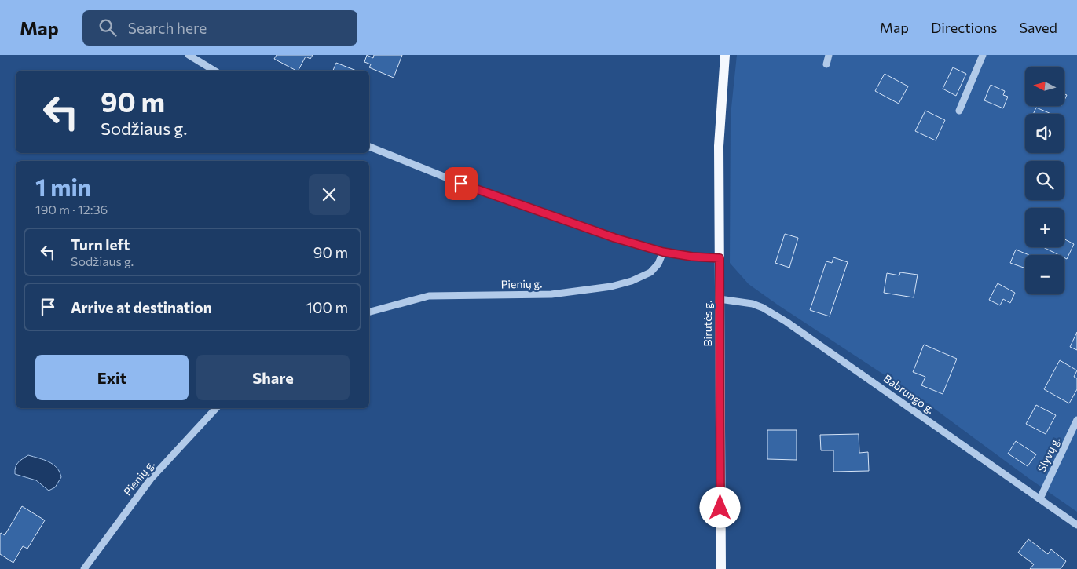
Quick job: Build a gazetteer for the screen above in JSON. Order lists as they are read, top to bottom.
{
  "streets": {
    "main road": ["Birutės g."],
    "street": ["Pienių g.", "Babrungo g.", "Slyvų g."]
  },
  "crossings": [
    ["Birutės g.", "Babrungo g."],
    ["Babrungo g.", "Slyvų g."]
  ],
  "north": "left",
  "page": {
    "header": "Map",
    "search": "Search here",
    "nav": ["Map", "Directions", "Saved"],
    "map_buttons": ["+", "−"],
    "turn": ["90 m", "Sodžiaus g."],
    "heading": ["1 min", "190 m · 12:36"],
    "list": [
      {
        "name": "Turn left",
        "note": "Sodžiaus g.",
        "value": "90 m"
      },
      {
        "name": "Arrive at destination",
        "value": "100 m"
      }
    ],
    "buttons": ["Exit", "Share"]
  }
}
